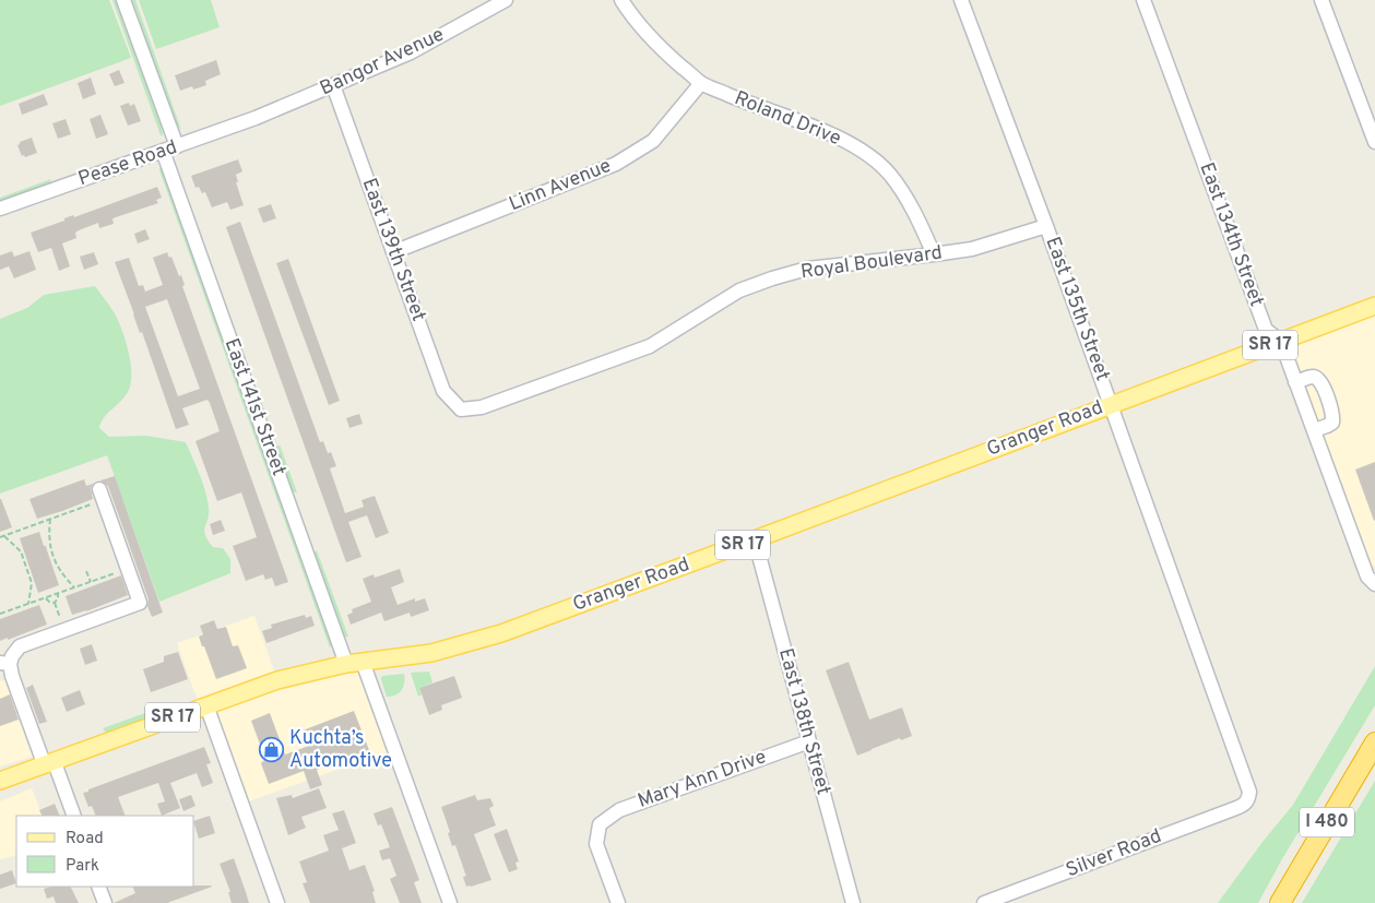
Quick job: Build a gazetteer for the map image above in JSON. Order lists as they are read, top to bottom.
{
  "streets": {
    "highway": ["I 480"],
    "main road": ["SR 17", "Granger Road"],
    "street": [
      "Bangor Avenue",
      "Roland Drive",
      "Pease Road",
      "Linn Avenue",
      "East 134th Street",
      "East 139th Street",
      "Royal Boulevard",
      "East 135th Street",
      "East 141st Street",
      "East 138th Street",
      "Mary Ann Drive",
      "Silver Road"
    ]
  },
  "crossings": [
    ["Bangor Avenue", "Pease Road"],
    ["Bangor Avenue", "East 139th Street"],
    ["Roland Drive", "Linn Avenue"],
    ["Roland Drive", "Royal Boulevard"],
    ["Pease Road", "East 141st Street"],
    ["Linn Avenue", "East 139th Street"],
    ["East 134th Street", "Granger Road"],
    ["East 139th Street", "Royal Boulevard"],
    ["Royal Boulevard", "East 135th Street"],
    ["East 135th Street", "Granger Road"],
    ["East 135th Street", "Silver Road"],
    ["East 141st Street", "Granger Road"],
    ["Granger Road", "East 138th Street"],
    ["East 138th Street", "Mary Ann Drive"]
  ],
  "places": {
    "shop": ["Kuchta’s Automotive"]
  },
  "legend": ["Road", "Park"]
}
